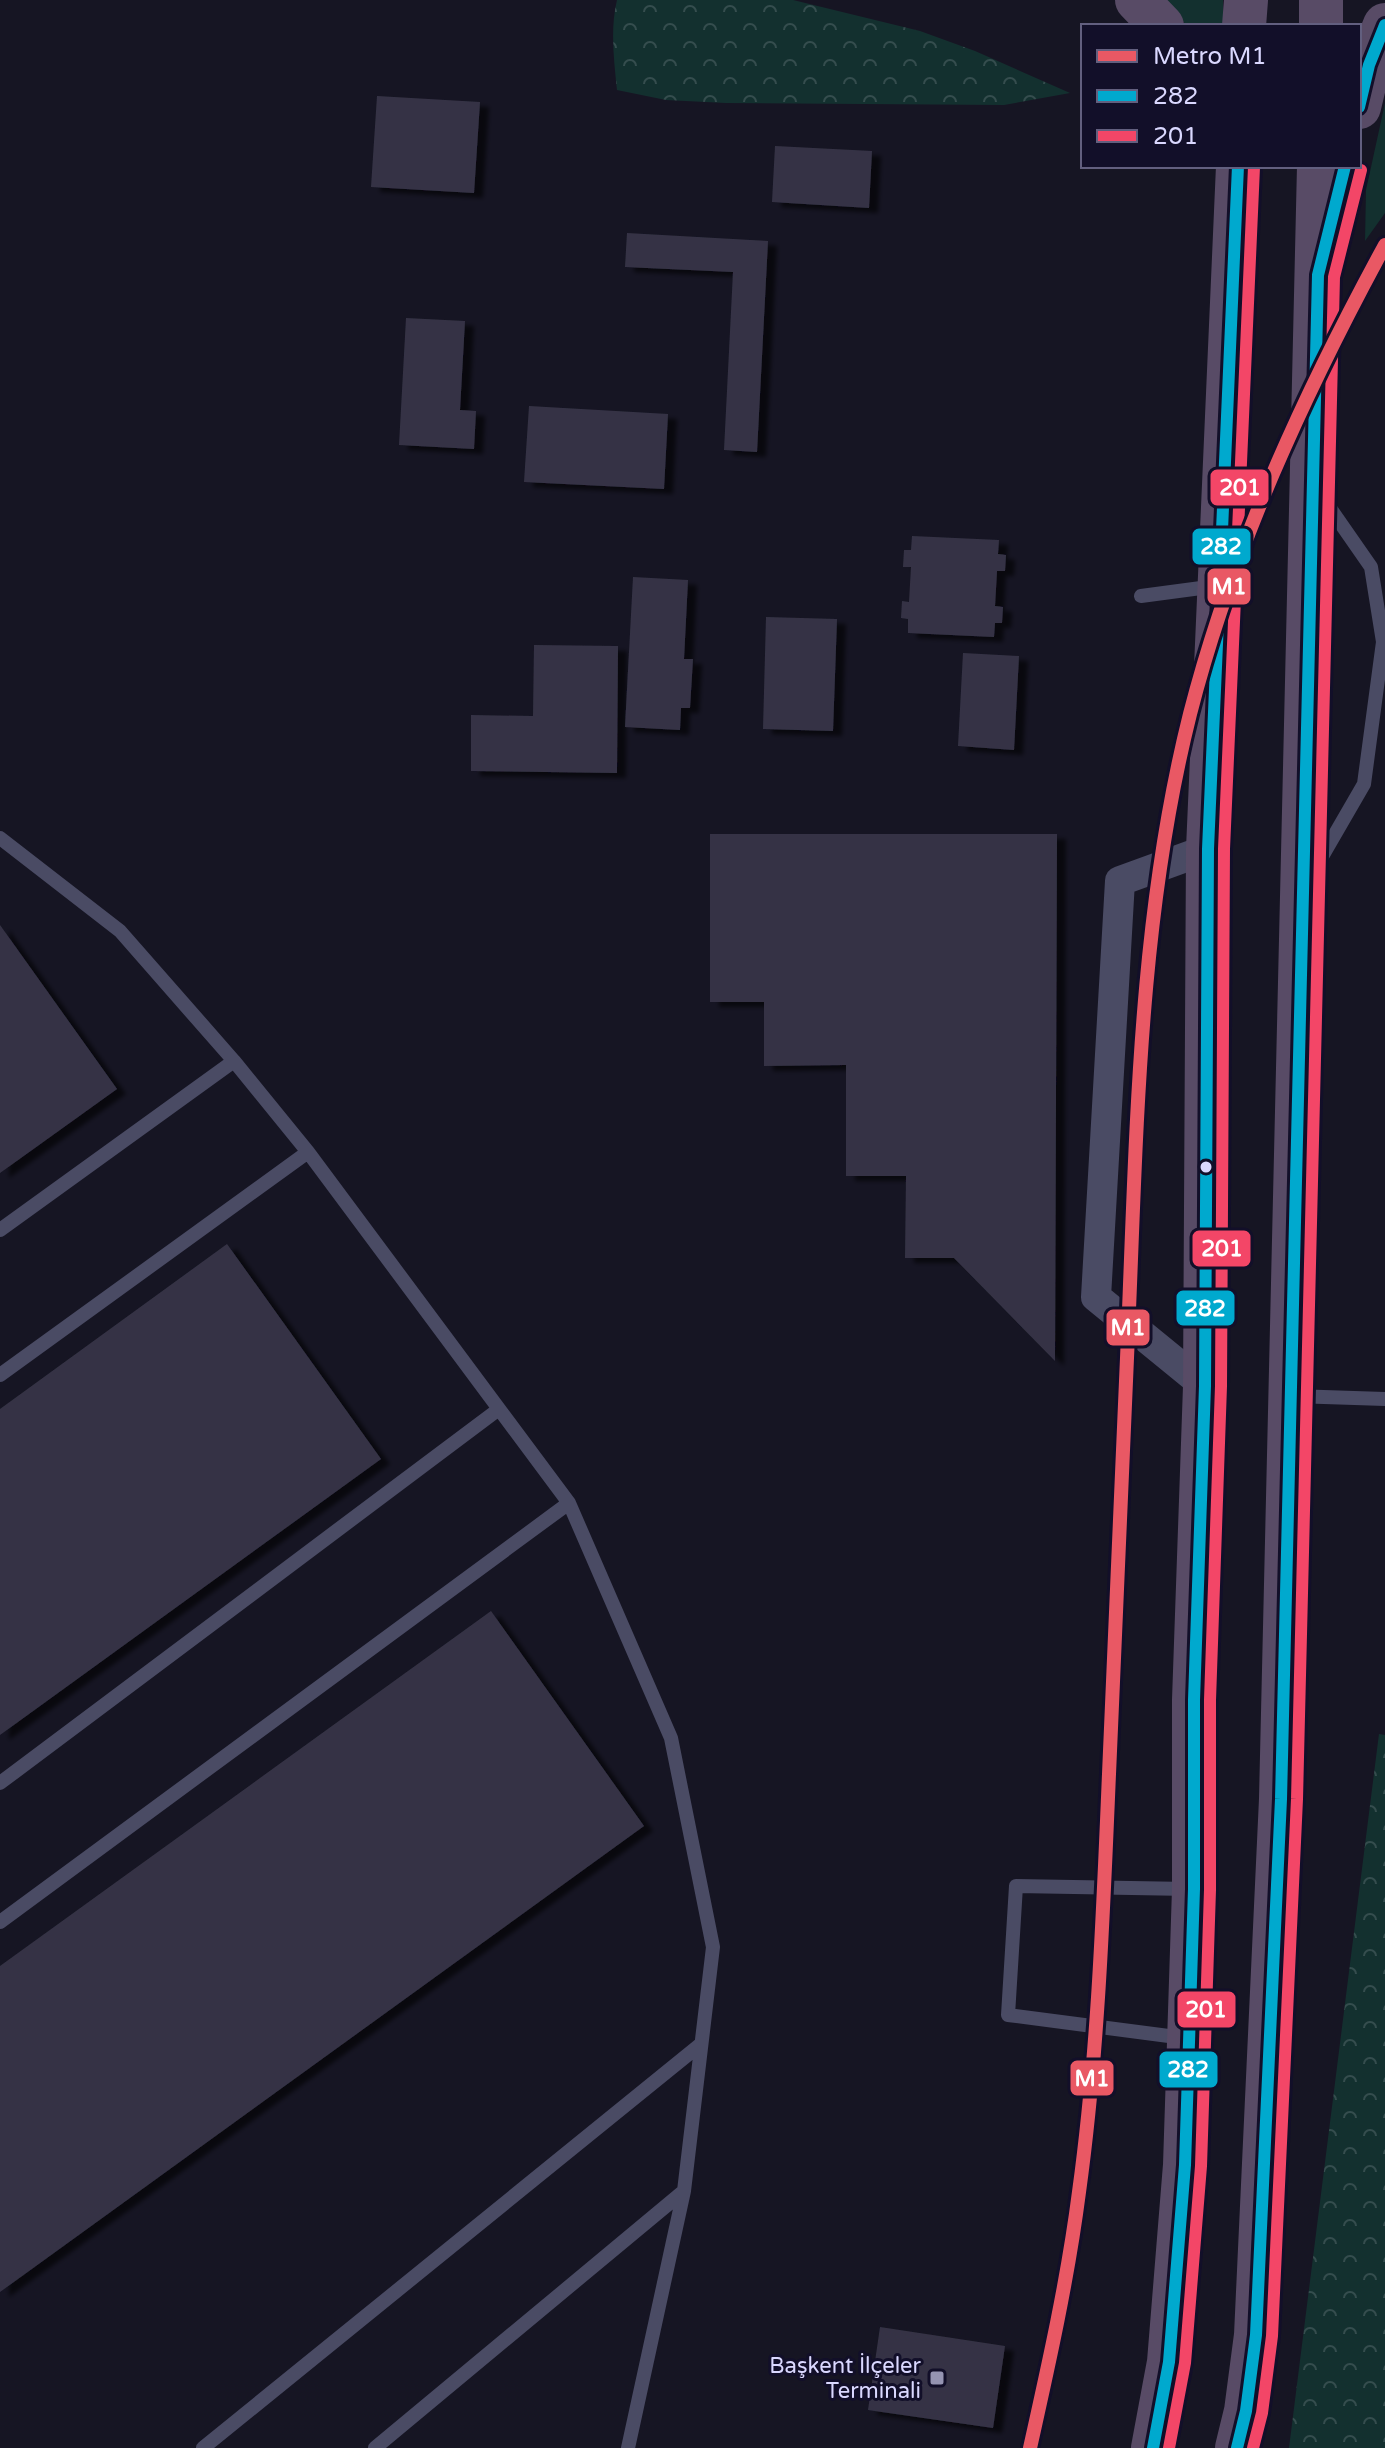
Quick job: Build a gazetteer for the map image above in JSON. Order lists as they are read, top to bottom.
{
  "places": {
    "transit": ["Başkent İlçeler Terminali"]
  },
  "lines": ["transit line 282", "transit line 201", "metro line M1"],
  "legend": ["Metro M1", "282", "201"]
}
